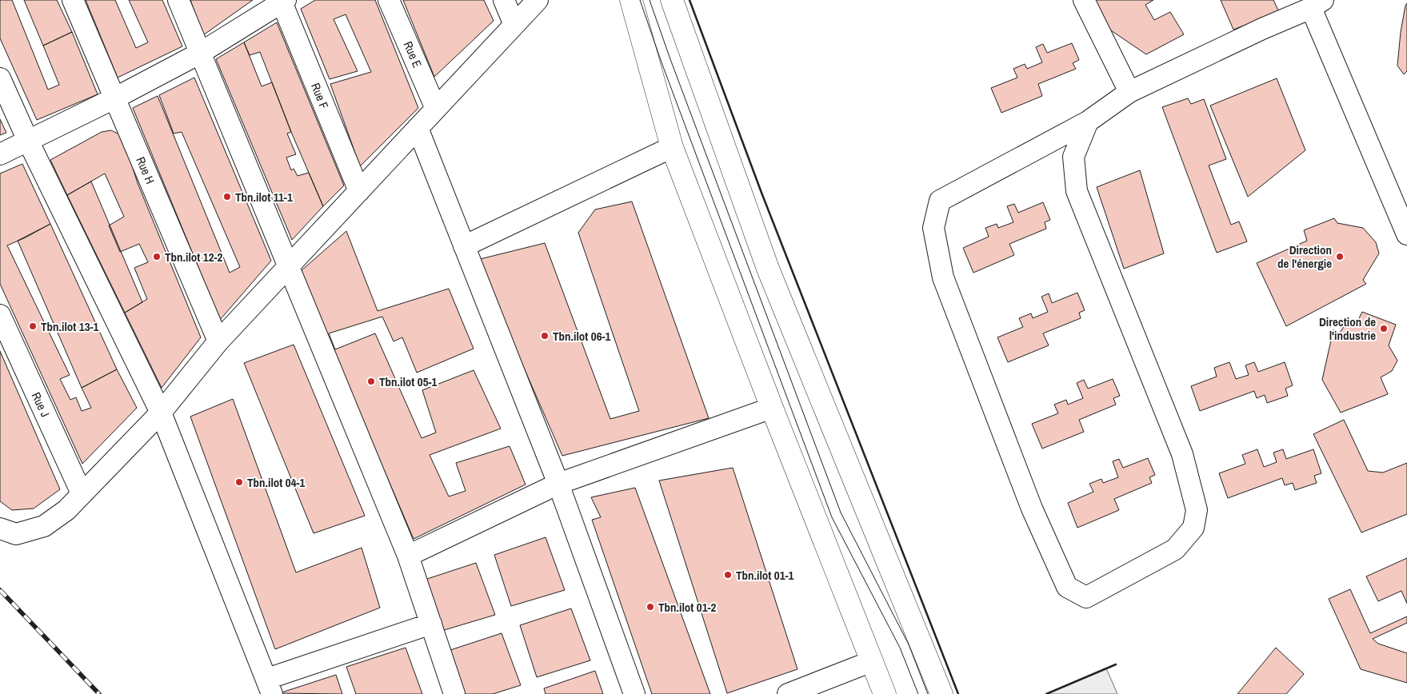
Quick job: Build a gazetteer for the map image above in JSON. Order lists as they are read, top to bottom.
{
  "streets": {
    "street": [
      "Rue E",
      "Rue F",
      "Rue H",
      "Rue J"
    ]
  },
  "places": [
    "Tbn.ilot 11-1",
    "Tbn.ilot 12-2",
    "Direction de l'énergie",
    "Tbn.ilot 13-1",
    "Direction de l'industrie",
    "Tbn.ilot 06-1",
    "Tbn.ilot 05-1",
    "Tbn.ilot 04-1",
    "Tbn.ilot 01-1",
    "Tbn.ilot 01-2"
  ]
}
